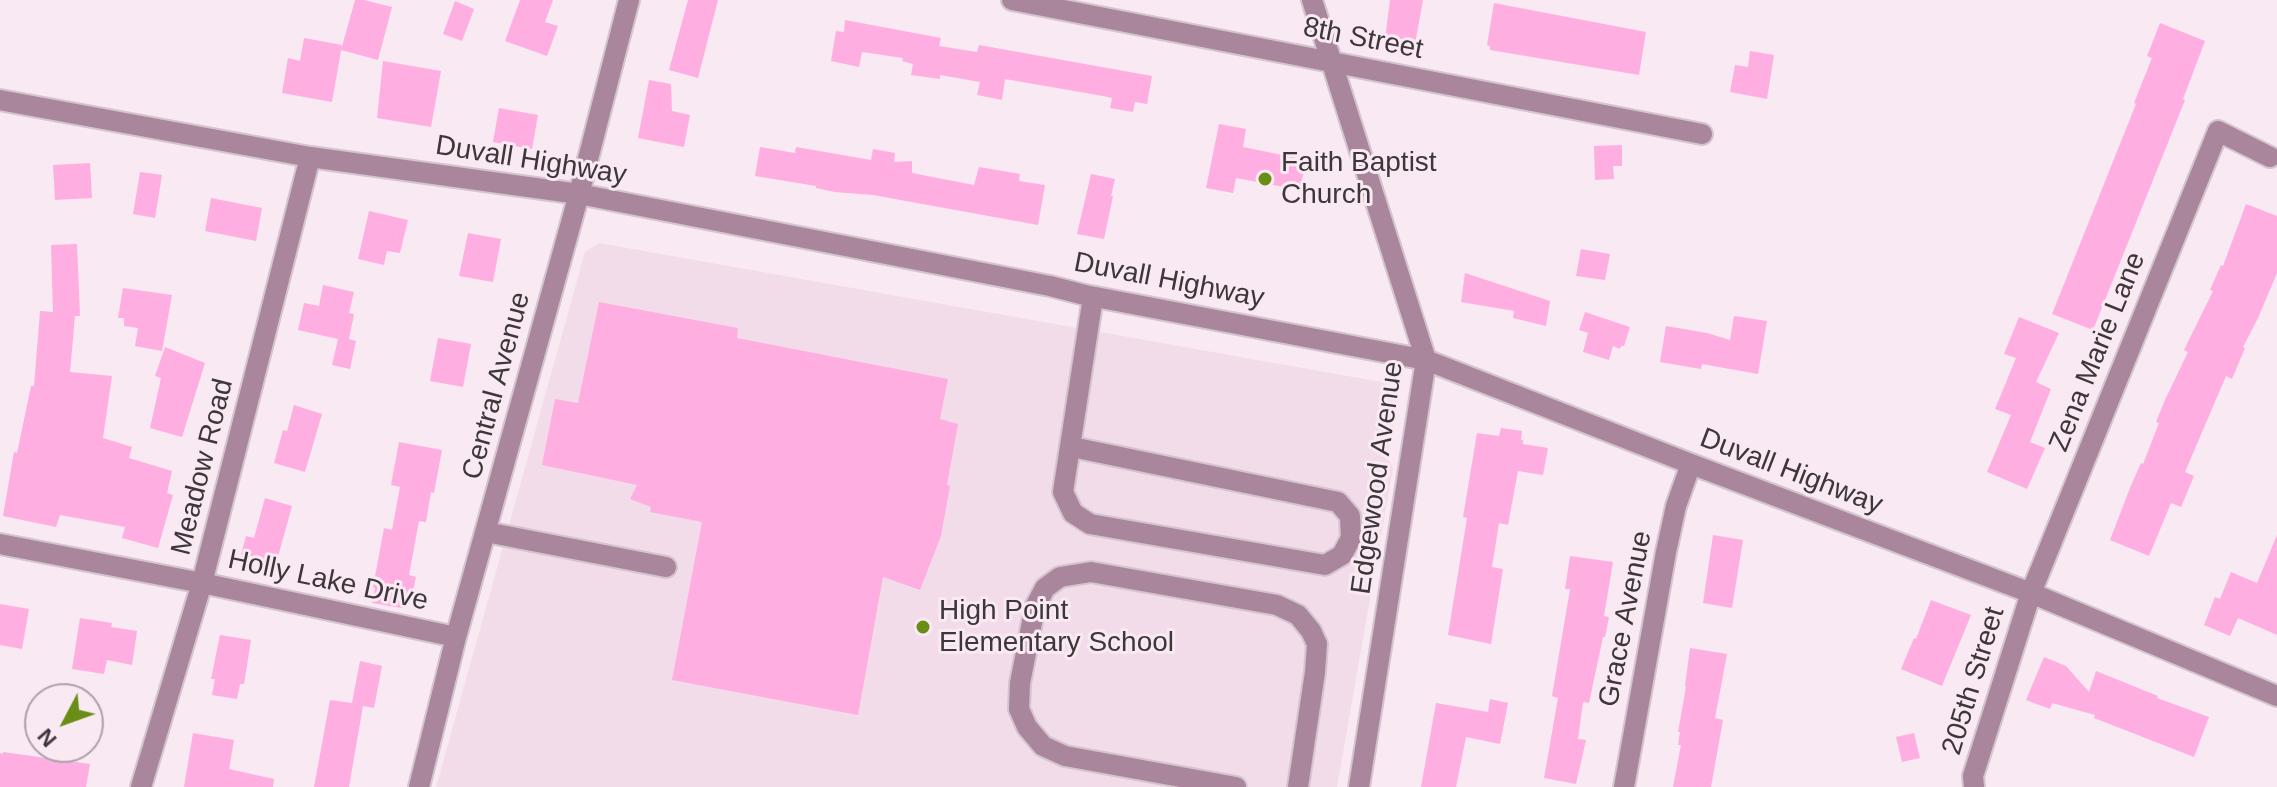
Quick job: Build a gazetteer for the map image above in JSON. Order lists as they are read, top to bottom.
{
  "streets": {
    "street": [
      "8th Street",
      "Duvall Highway",
      "Zena Marie Lane",
      "Central Avenue",
      "Meadow Road",
      "Edgewood Avenue",
      "Holly Lake Drive",
      "Grace Avenue",
      "205th Street"
    ]
  },
  "crossings": [
    ["8th Street", "Edgewood Avenue"],
    ["Duvall Highway", "Zena Marie Lane"],
    ["Duvall Highway", "Central Avenue"],
    ["Duvall Highway", "Meadow Road"],
    ["Duvall Highway", "Edgewood Avenue"],
    ["Duvall Highway", "Grace Avenue"],
    ["Duvall Highway", "205th Street"],
    ["Zena Marie Lane", "205th Street"],
    ["Central Avenue", "Holly Lake Drive"],
    ["Meadow Road", "Holly Lake Drive"]
  ],
  "places": ["Faith Baptist Church", "High Point Elementary School"],
  "north": "bottom left"
}
